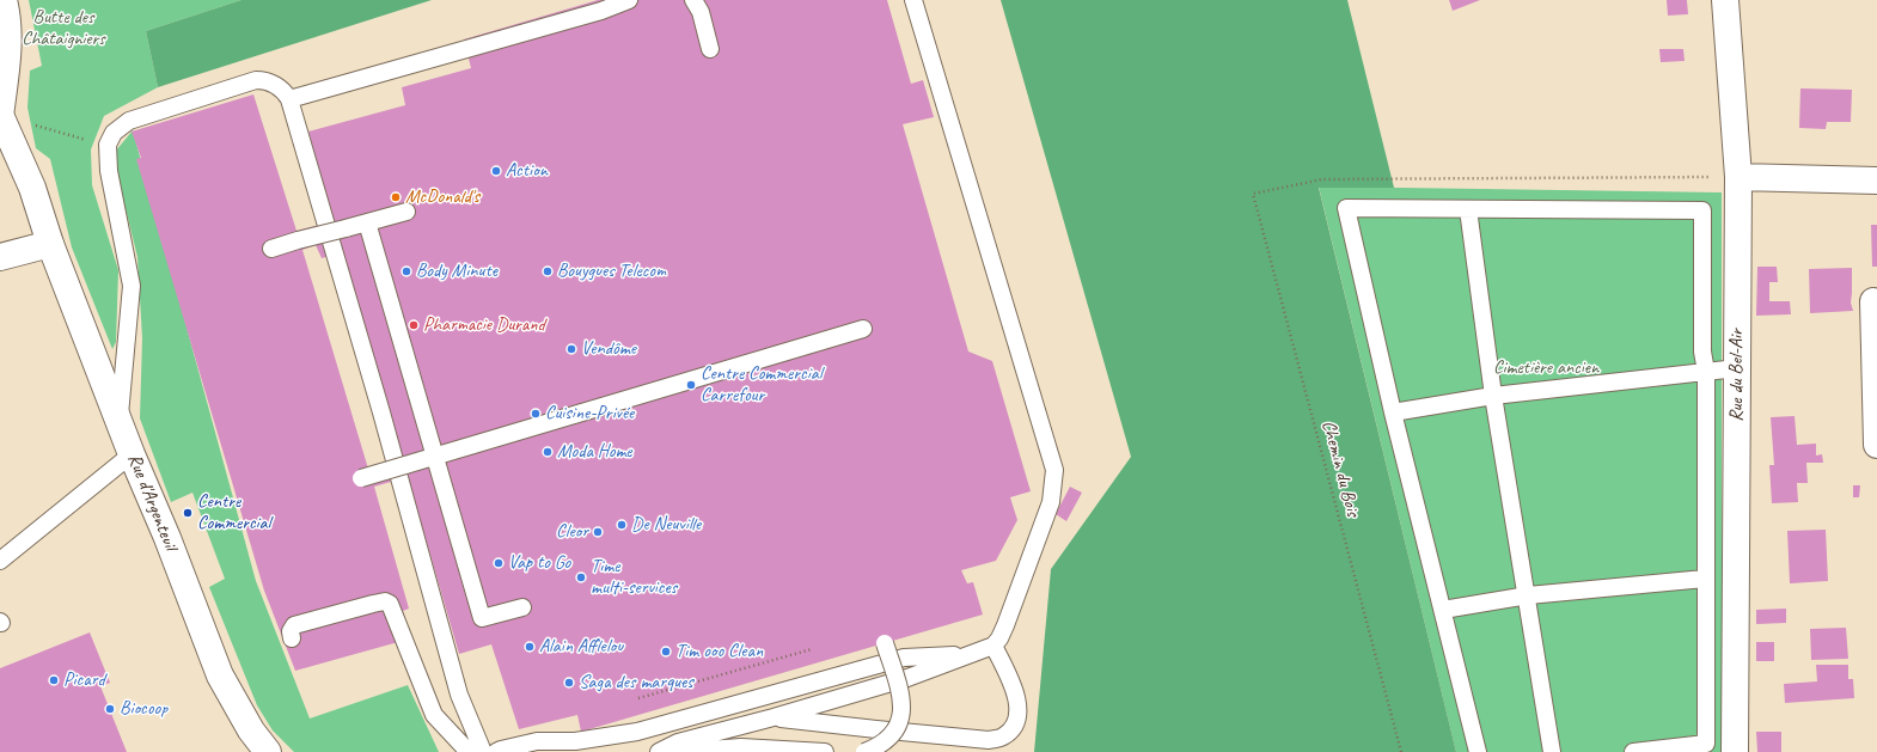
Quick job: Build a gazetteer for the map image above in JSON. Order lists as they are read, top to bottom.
{
  "streets": {
    "street": ["Rue du Bel-Air", "Rue d'Argenteuil"],
    "path": ["Chemin du Bois"]
  },
  "crossings": [
    ["Rue du Bel-Air", "Chemin du Bois"]
  ],
  "parks": ["Butte des Châtaigniers", "Cimetière ancien"],
  "places": [
    "Action",
    "McDonald's",
    "Body Minute",
    "Bouygues Telecom",
    "Pharmacie Durand",
    "Vendôme",
    "Centre Commercial Carrefour",
    "Cuisine-Privée",
    "Moda Home",
    "Centre Commercial",
    "De Neuville",
    "Cleor",
    "Vap to Go",
    "Time multi-services",
    "Alain Afflelou",
    "Tim ooo Clean",
    "Picard",
    "Saga des marques",
    "Biocoop"
  ]
}
